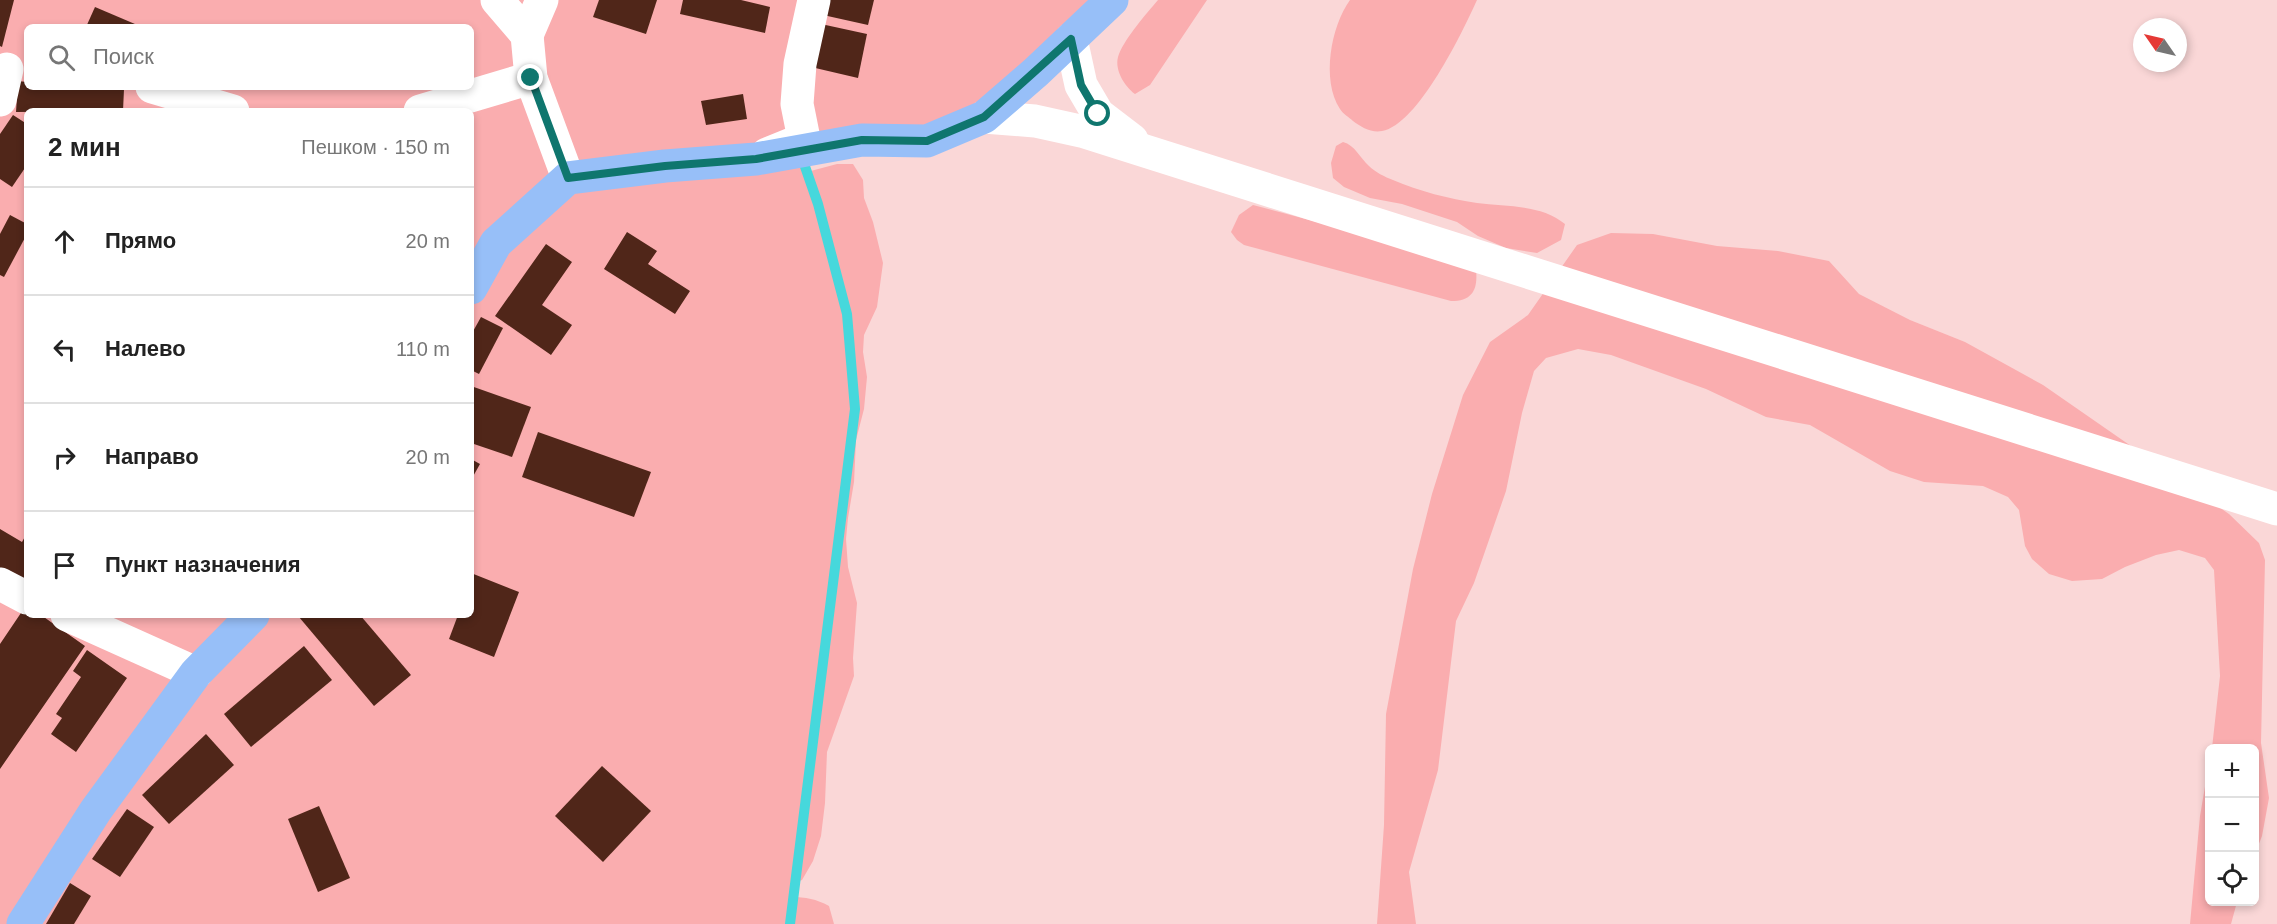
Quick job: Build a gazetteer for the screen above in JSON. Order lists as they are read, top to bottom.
{
  "north": "top left",
  "page": {
    "search": "Поиск",
    "heading": ["2 мин", "Пешком · 150 m"],
    "list": [
      ["Прямо", "20 m"],
      ["Налево", "110 m"],
      ["Направо", "20 m"],
      "Пункт назначения"
    ],
    "map_buttons": ["+", "−"]
  }
}
